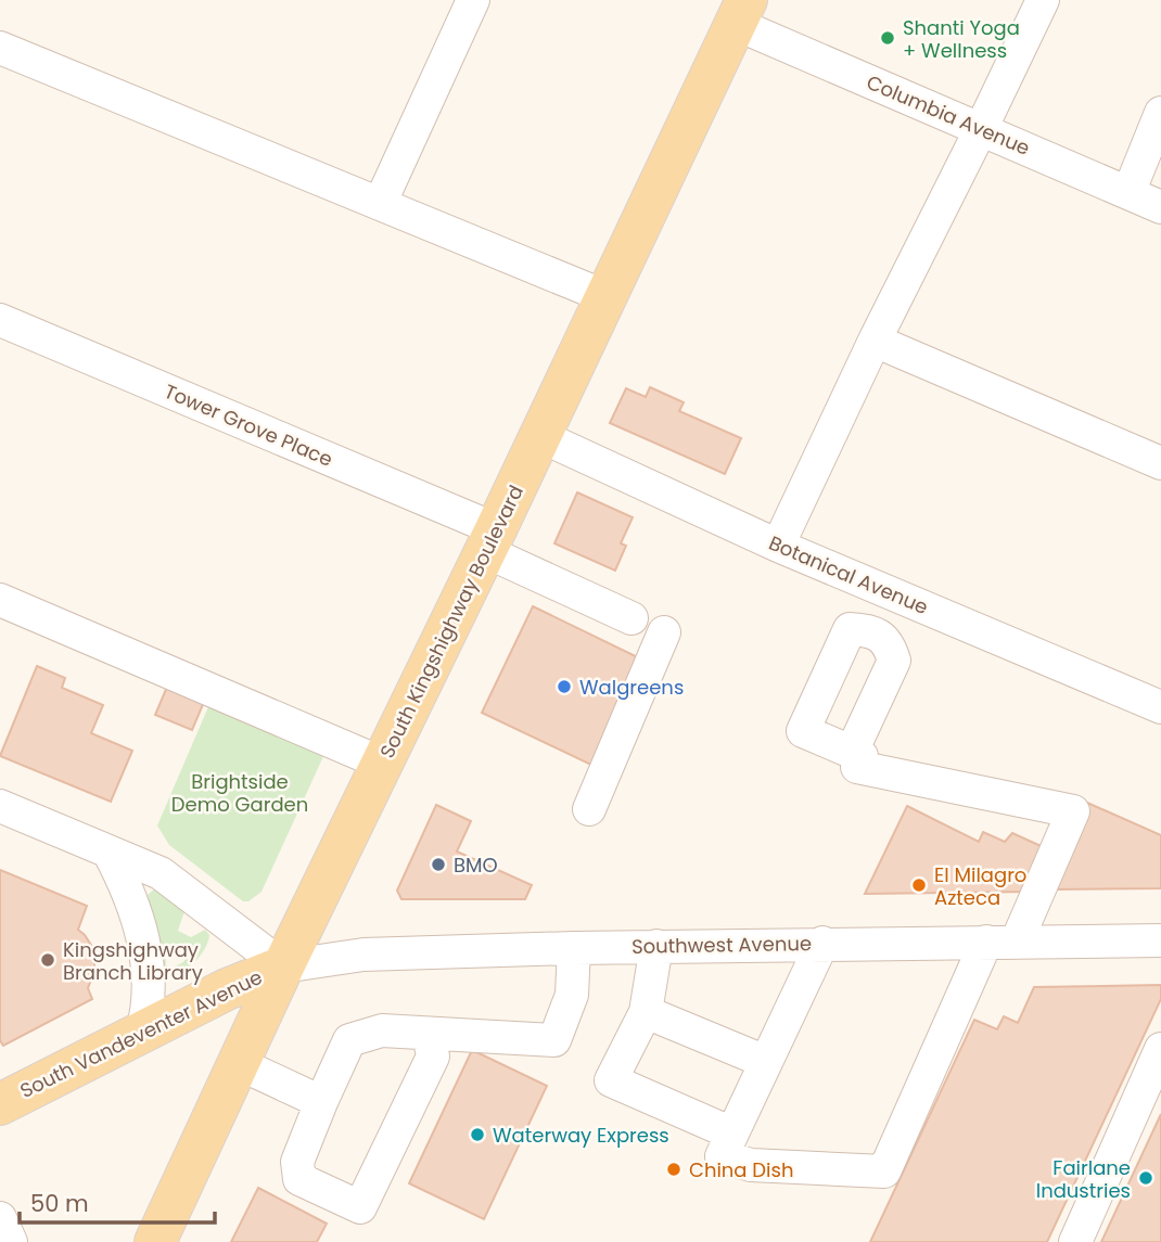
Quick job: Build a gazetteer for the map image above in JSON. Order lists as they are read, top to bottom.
{
  "streets": {
    "main road": ["South Kingshighway Boulevard", "South Vandeventer Avenue"],
    "street": [
      "Columbia Avenue",
      "Tower Grove Place",
      "Botanical Avenue",
      "Southwest Avenue"
    ]
  },
  "crossings": [
    ["Columbia Avenue", "South Kingshighway Boulevard"],
    ["Tower Grove Place", "South Kingshighway Boulevard"],
    ["Botanical Avenue", "South Kingshighway Boulevard"],
    ["South Kingshighway Boulevard", "Southwest Avenue"],
    ["South Kingshighway Boulevard", "South Vandeventer Avenue"],
    ["Southwest Avenue", "South Vandeventer Avenue"]
  ],
  "parks": ["Brightside Demo Garden"],
  "places": [
    "Shanti Yoga + Wellness",
    "Walgreens",
    "BMO",
    "El Milagro Azteca",
    "Kingshighway Branch Library",
    "Waterway Express",
    "China Dish",
    "Fairlane Industries"
  ],
  "scale_bar": "50 m"
}
